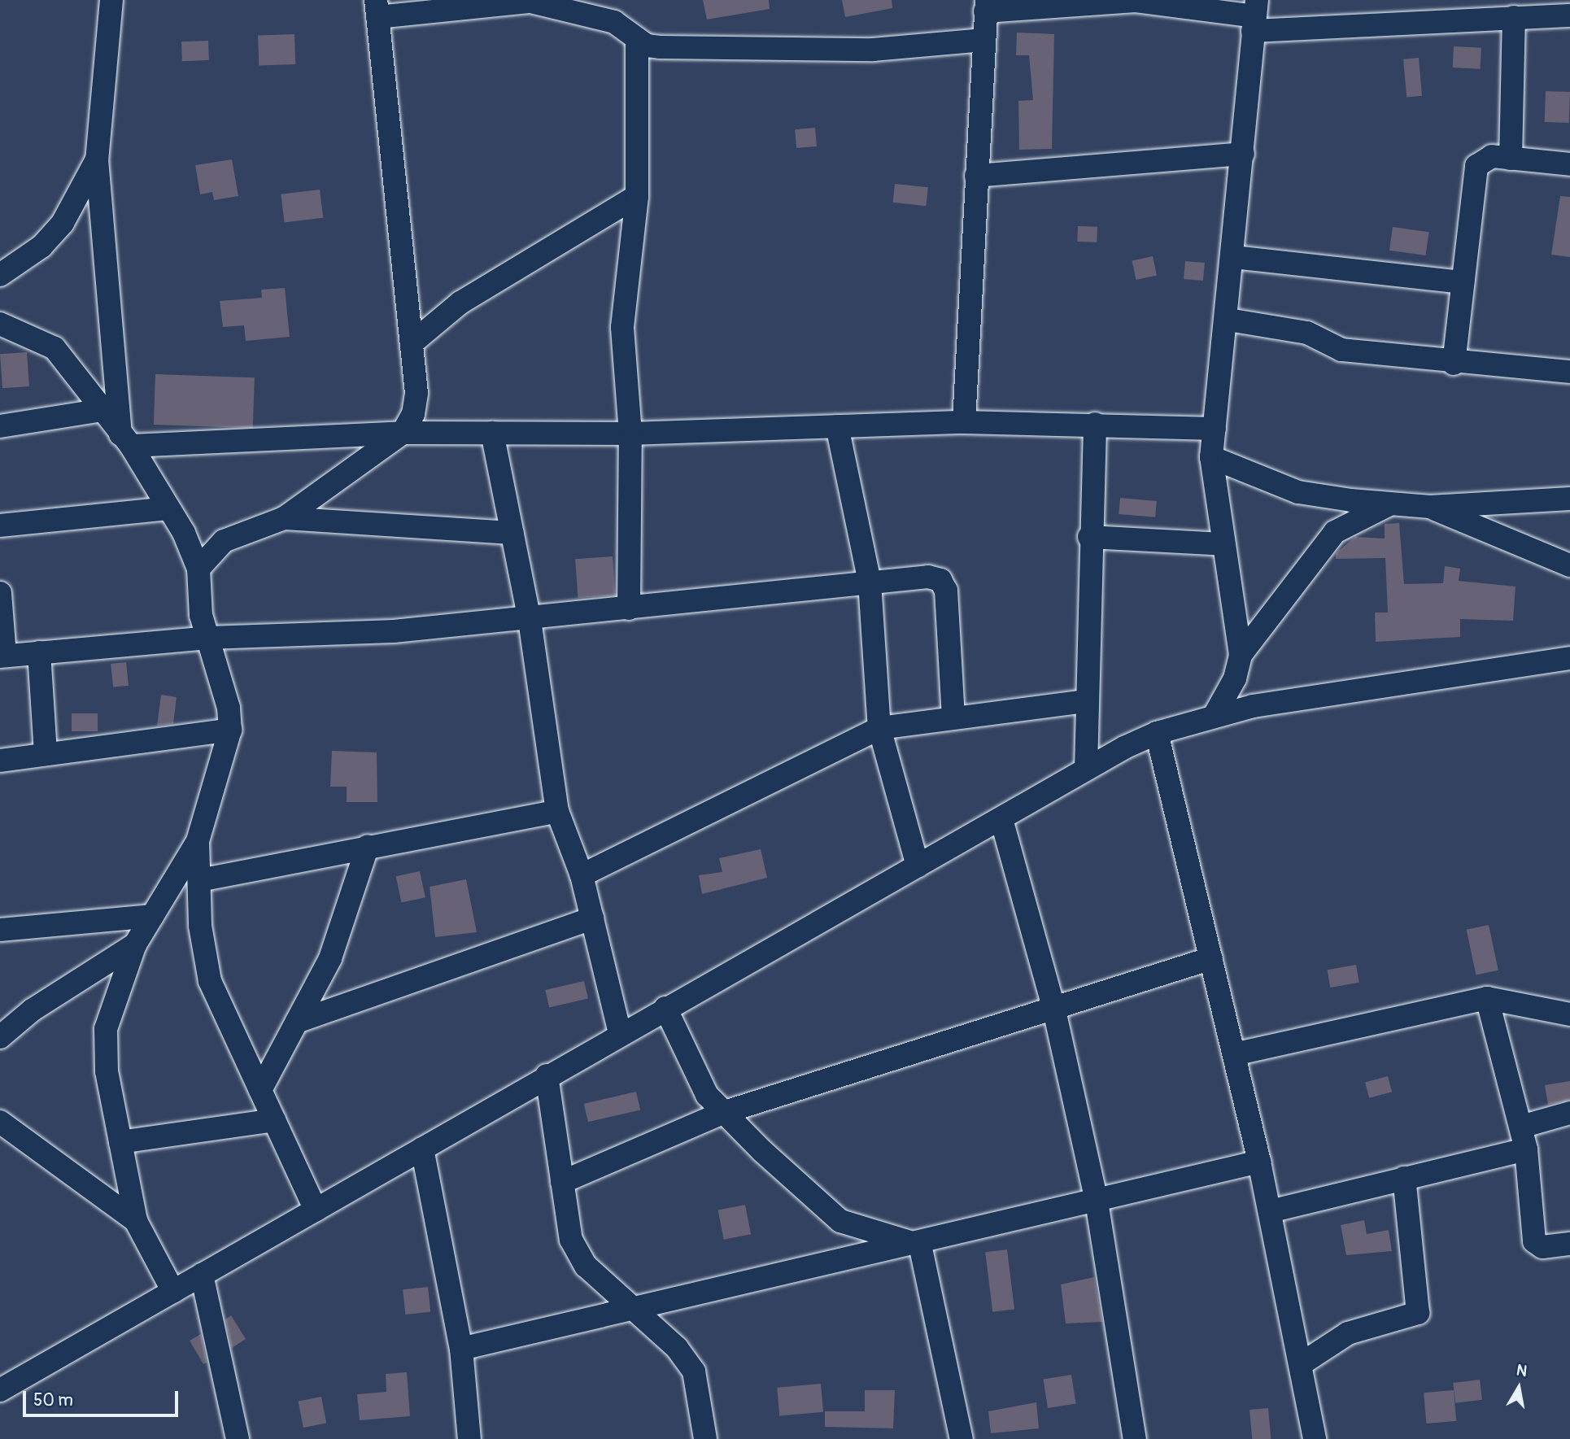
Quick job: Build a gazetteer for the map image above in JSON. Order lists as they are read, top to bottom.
{
  "scale_bar": "50 m",
  "north": "top"
}
